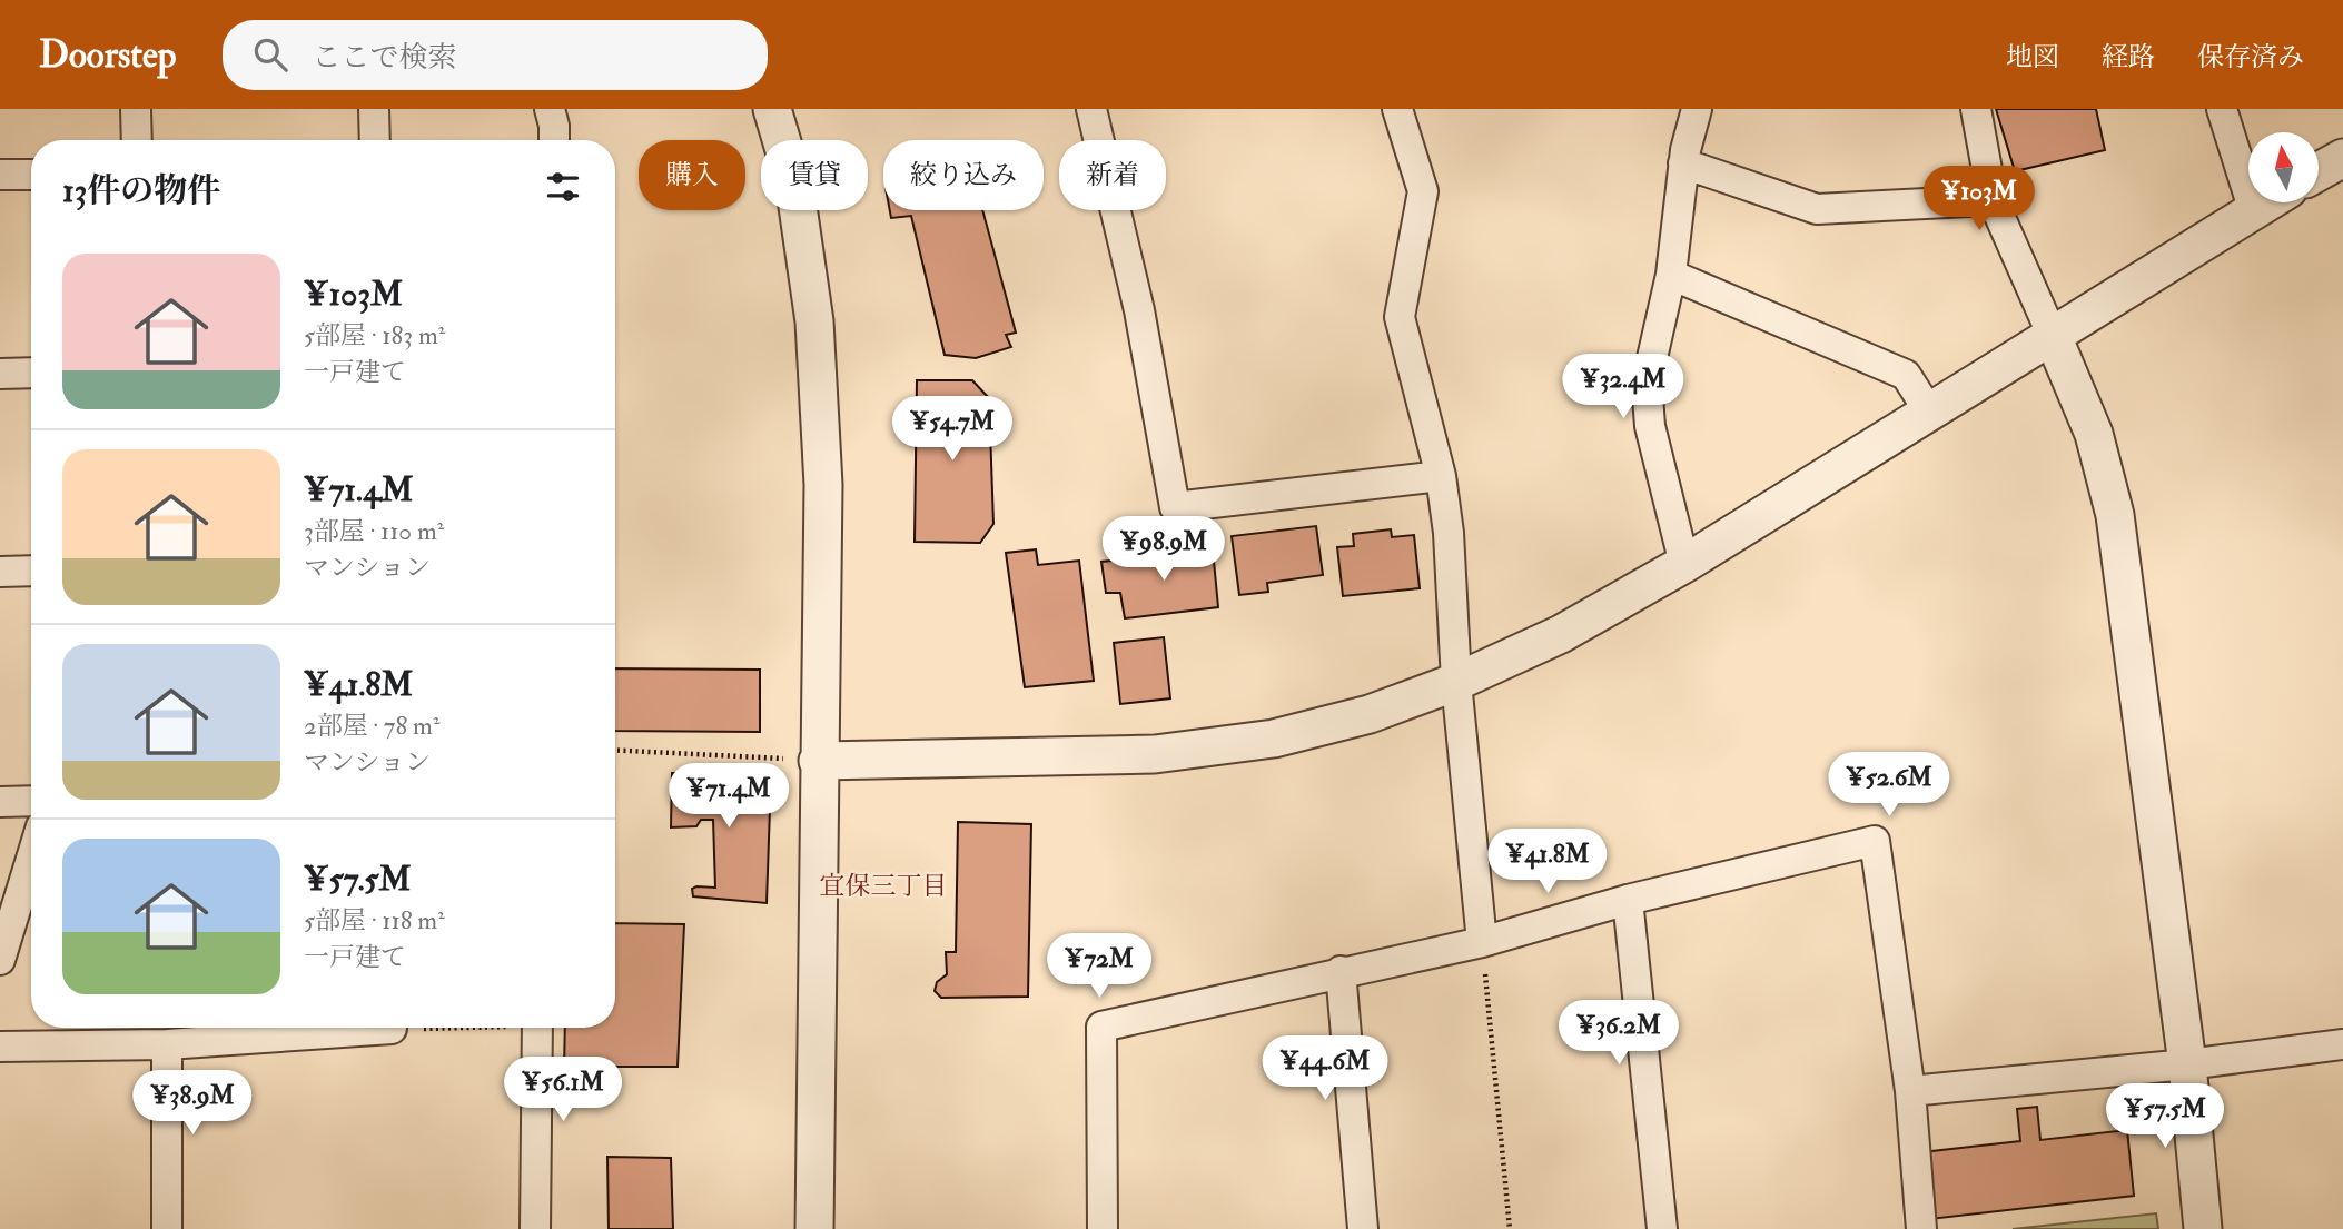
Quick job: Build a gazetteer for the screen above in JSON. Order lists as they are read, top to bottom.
{
  "districts": ["宜保三丁目"],
  "north": "top",
  "page": {
    "header": "Doorstep",
    "search": "ここで検索",
    "nav": ["地図", "経路", "保存済み"],
    "chip": [
      "購入",
      "賃貸",
      "絞り込み",
      "新着"
    ],
    "heading": "13件の物件",
    "price": [
      "¥103M",
      "¥32.4M",
      "¥54.7M",
      "¥98.9M",
      "¥52.6M",
      "¥71.4M",
      "¥41.8M",
      "¥72M",
      "¥36.2M",
      "¥44.6M",
      "¥56.1M",
      "¥38.9M",
      "¥57.5M"
    ],
    "list": [
      {
        "name": "¥103M",
        "note": "5部屋 · 183 m² · 一戸建て"
      },
      {
        "name": "¥71.4M",
        "note": "3部屋 · 110 m² · マンション"
      },
      {
        "name": "¥41.8M",
        "note": "2部屋 · 78 m² · マンション"
      },
      {
        "name": "¥57.5M",
        "note": "5部屋 · 118 m² · 一戸建て"
      }
    ]
  }
}
